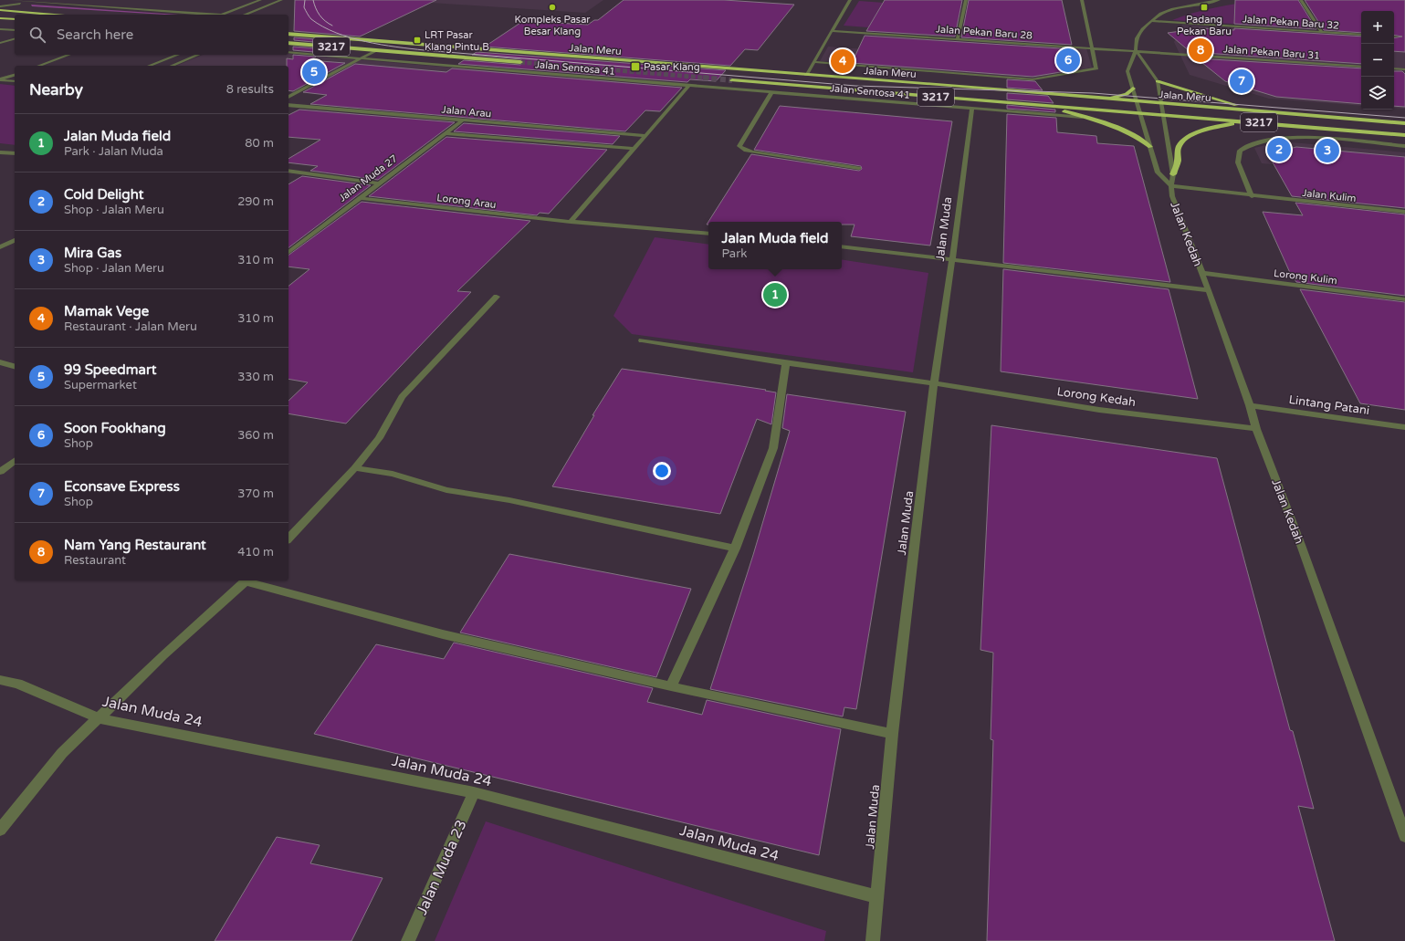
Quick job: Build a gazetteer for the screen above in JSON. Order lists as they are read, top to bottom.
{
  "streets": {
    "highway": ["3217", "Jalan Meru"],
    "street": [
      "Jalan Pekan Baru 32",
      "Jalan Pekan Baru 28",
      "Jalan Pekan Baru 31",
      "Jalan Sentosa 41",
      "Jalan Arau",
      "Jalan Muda 27",
      "Jalan Kulim",
      "Lorong Arau",
      "Jalan Muda",
      "Jalan Kedah",
      "Lorong Kulim",
      "Lorong Kedah",
      "Lintang Patani",
      "Jalan Muda 24",
      "Jalan Muda 23"
    ]
  },
  "crossings": [
    ["Jalan Pekan Baru 28", "Jalan Pekan Baru 31"],
    ["Jalan Sentosa 41", "Jalan Muda"],
    ["Jalan Arau", "Jalan Muda 27"],
    ["Jalan Muda 27", "Lorong Arau"],
    ["Jalan Kulim", "Jalan Kedah"],
    ["Jalan Muda", "Lorong Kedah"],
    ["Jalan Muda", "Jalan Muda 24"],
    ["Jalan Kedah", "Lorong Kulim"],
    ["Jalan Kedah", "Lorong Kedah"],
    ["Jalan Kedah", "Lintang Patani"],
    ["Jalan Muda 24", "Jalan Muda 23"]
  ],
  "places": {
    "other": ["Kompleks Pasar Besar Klang"],
    "transit": ["Padang Pekan Baru", "LRT Pasar Klang Pintu B", "Pasar Klang"]
  },
  "page": {
    "map_buttons": ["+", "−"],
    "search": "Search here",
    "pins": [
      "8",
      "6",
      "4",
      "5",
      "7",
      "2",
      "3",
      "1"
    ],
    "heading": ["Nearby", "8 results"],
    "list": [
      {
        "mark": "1",
        "name": "Jalan Muda field",
        "note": "Park · Jalan Muda",
        "value": "80 m"
      },
      {
        "mark": "2",
        "name": "Cold Delight",
        "note": "Shop · Jalan Meru",
        "value": "290 m"
      },
      {
        "mark": "3",
        "name": "Mira Gas",
        "note": "Shop · Jalan Meru",
        "value": "310 m"
      },
      {
        "mark": "4",
        "name": "Mamak Vege",
        "note": "Restaurant · Jalan Meru",
        "value": "310 m"
      },
      {
        "mark": "5",
        "name": "99 Speedmart",
        "note": "Supermarket",
        "value": "330 m"
      },
      {
        "mark": "6",
        "name": "Soon Fookhang",
        "note": "Shop",
        "value": "360 m"
      },
      {
        "mark": "7",
        "name": "Econsave Express",
        "note": "Shop",
        "value": "370 m"
      },
      {
        "mark": "8",
        "name": "Nam Yang Restaurant",
        "note": "Restaurant",
        "value": "410 m"
      }
    ],
    "popup": ["Jalan Muda field", "Park"]
  }
}
